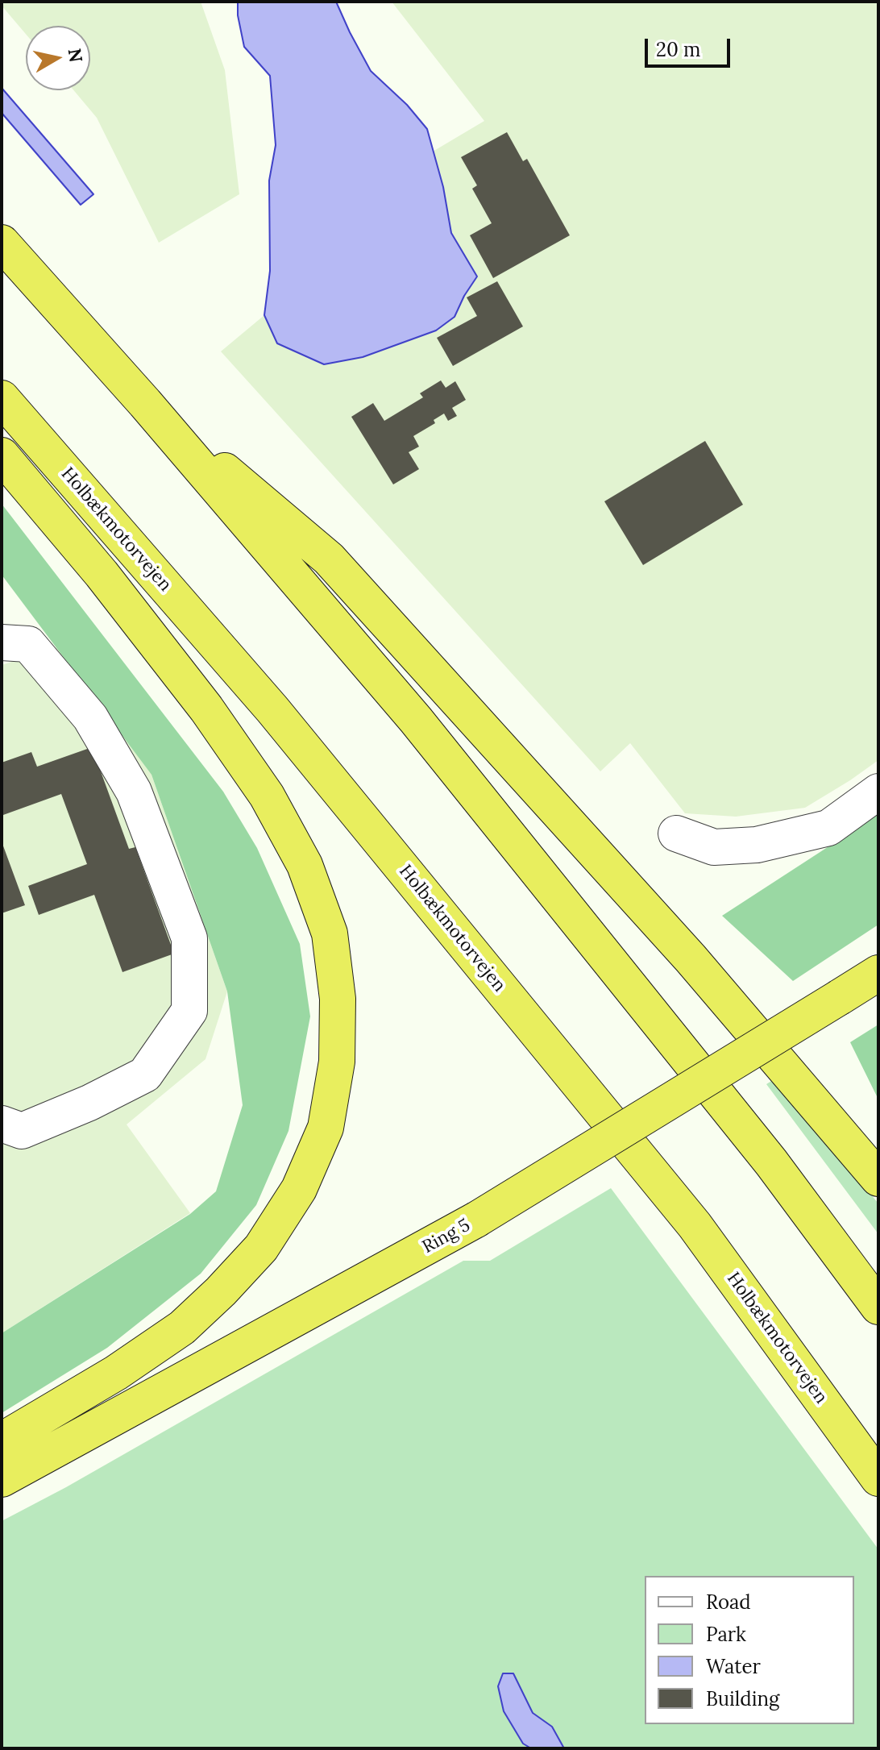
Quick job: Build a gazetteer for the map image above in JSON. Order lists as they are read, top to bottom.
{
  "streets": {
    "highway": ["Holbækmotorvejen", "Ring 5"]
  },
  "legend": [
    "Road",
    "Park",
    "Water",
    "Building"
  ],
  "scale_bar": "20 m",
  "north": "right"
}
